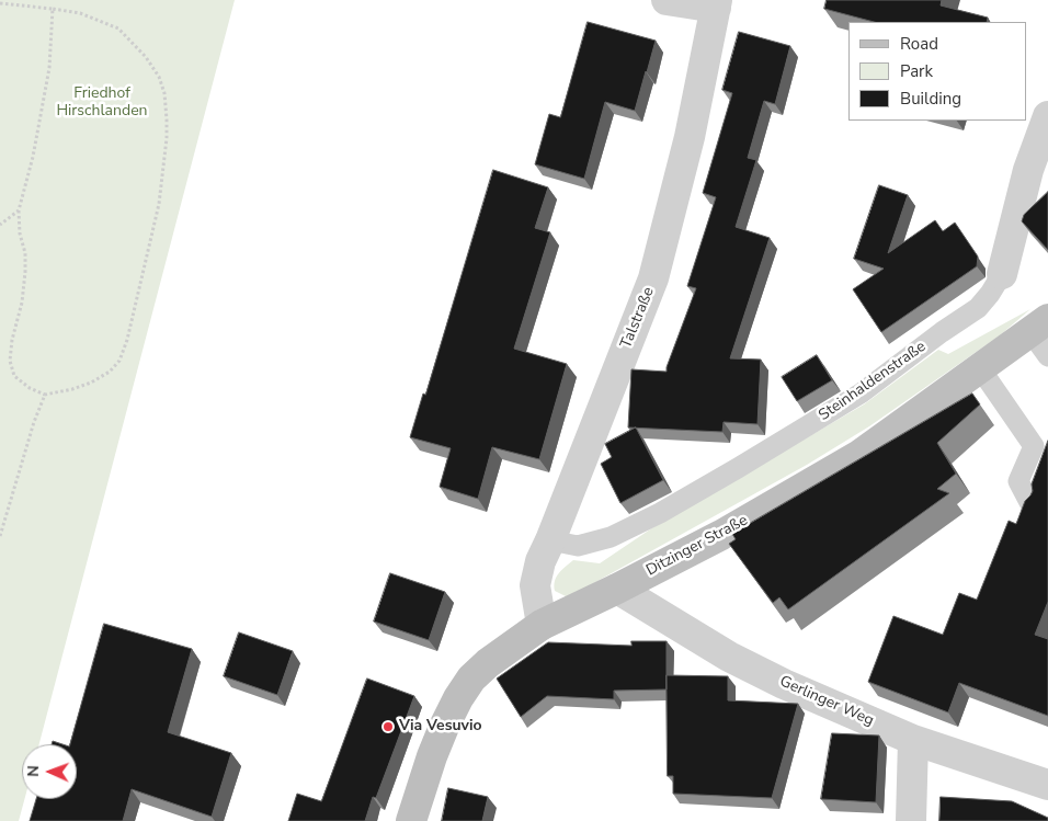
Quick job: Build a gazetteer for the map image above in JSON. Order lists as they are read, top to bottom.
{
  "streets": {
    "street": [
      "Talstraße",
      "Steinhaldenstraße",
      "Ditzinger Straße",
      "Gerlinger Weg"
    ]
  },
  "crossings": [
    ["Talstraße", "Steinhaldenstraße"],
    ["Talstraße", "Ditzinger Straße"],
    ["Ditzinger Straße", "Gerlinger Weg"]
  ],
  "parks": ["Friedhof Hirschlanden"],
  "places": ["Via Vesuvio"],
  "legend": ["Road", "Park", "Building"],
  "north": "left"
}
